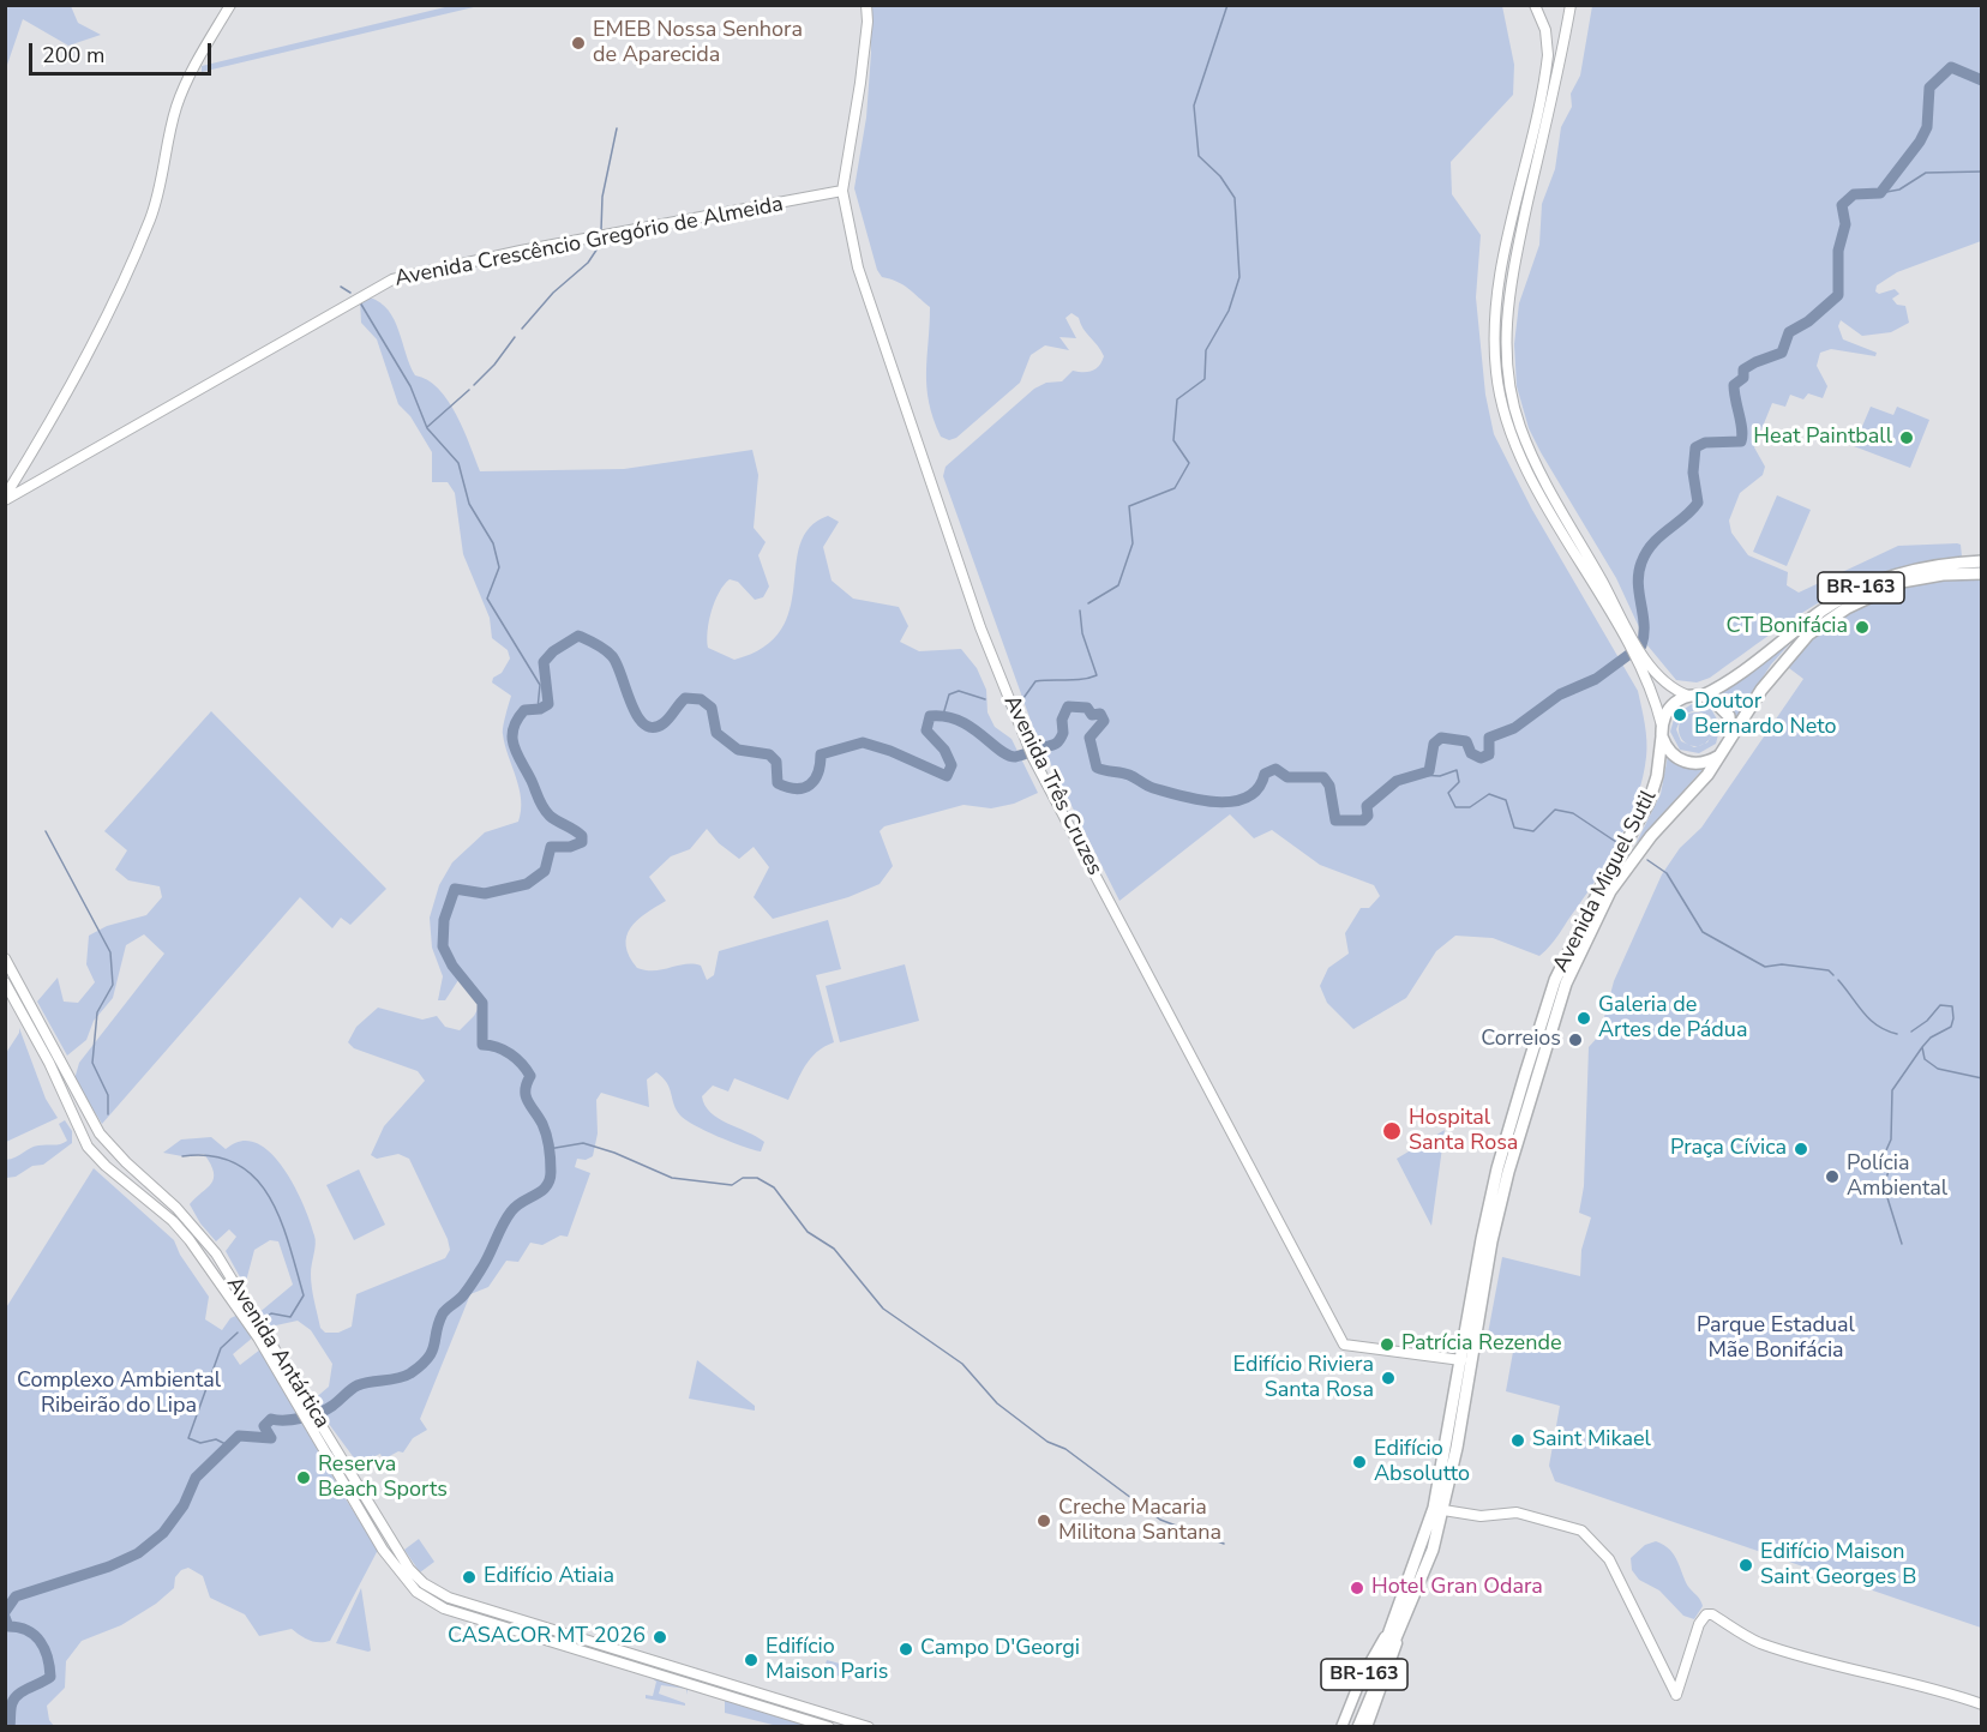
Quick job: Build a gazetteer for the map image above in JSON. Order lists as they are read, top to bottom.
{
  "streets": {
    "highway": ["BR-163", "Avenida Miguel Sutil"],
    "main road": ["Avenida Crescêncio Gregório de Almeida", "Avenida Três Cruzes", "Avenida Antártica"]
  },
  "crossings": [
    ["Avenida Crescêncio Gregório de Almeida", "Avenida Três Cruzes"],
    ["BR-163", "Avenida Miguel Sutil"],
    ["Avenida Três Cruzes", "Avenida Miguel Sutil"]
  ],
  "parks": ["Parque Estadual Mãe Bonifácia", "Complexo Ambiental Ribeirão do Lipa"],
  "places": [
    "EMEB Nossa Senhora de Aparecida",
    "Heat Paintball",
    "CT Bonifácia",
    "Doutor Bernardo Neto",
    "Galeria de Artes de Pádua",
    "Correios",
    "Hospital Santa Rosa",
    "Praça Cívica",
    "Polícia Ambiental",
    "Patrícia Rezende",
    "Edifício Riviera Santa Rosa",
    "Saint Mikael",
    "Edifício Absolutto",
    "Reserva Beach Sports",
    "Creche Macaria Militona Santana",
    "Edifício Maison Saint Georges B",
    "Edifício Atiaia",
    "Hotel Gran Odara",
    "CASACOR MT 2026",
    "Campo D'Georgi",
    "Edifício Maison Paris"
  ],
  "scale_bar": "200 m"
}
